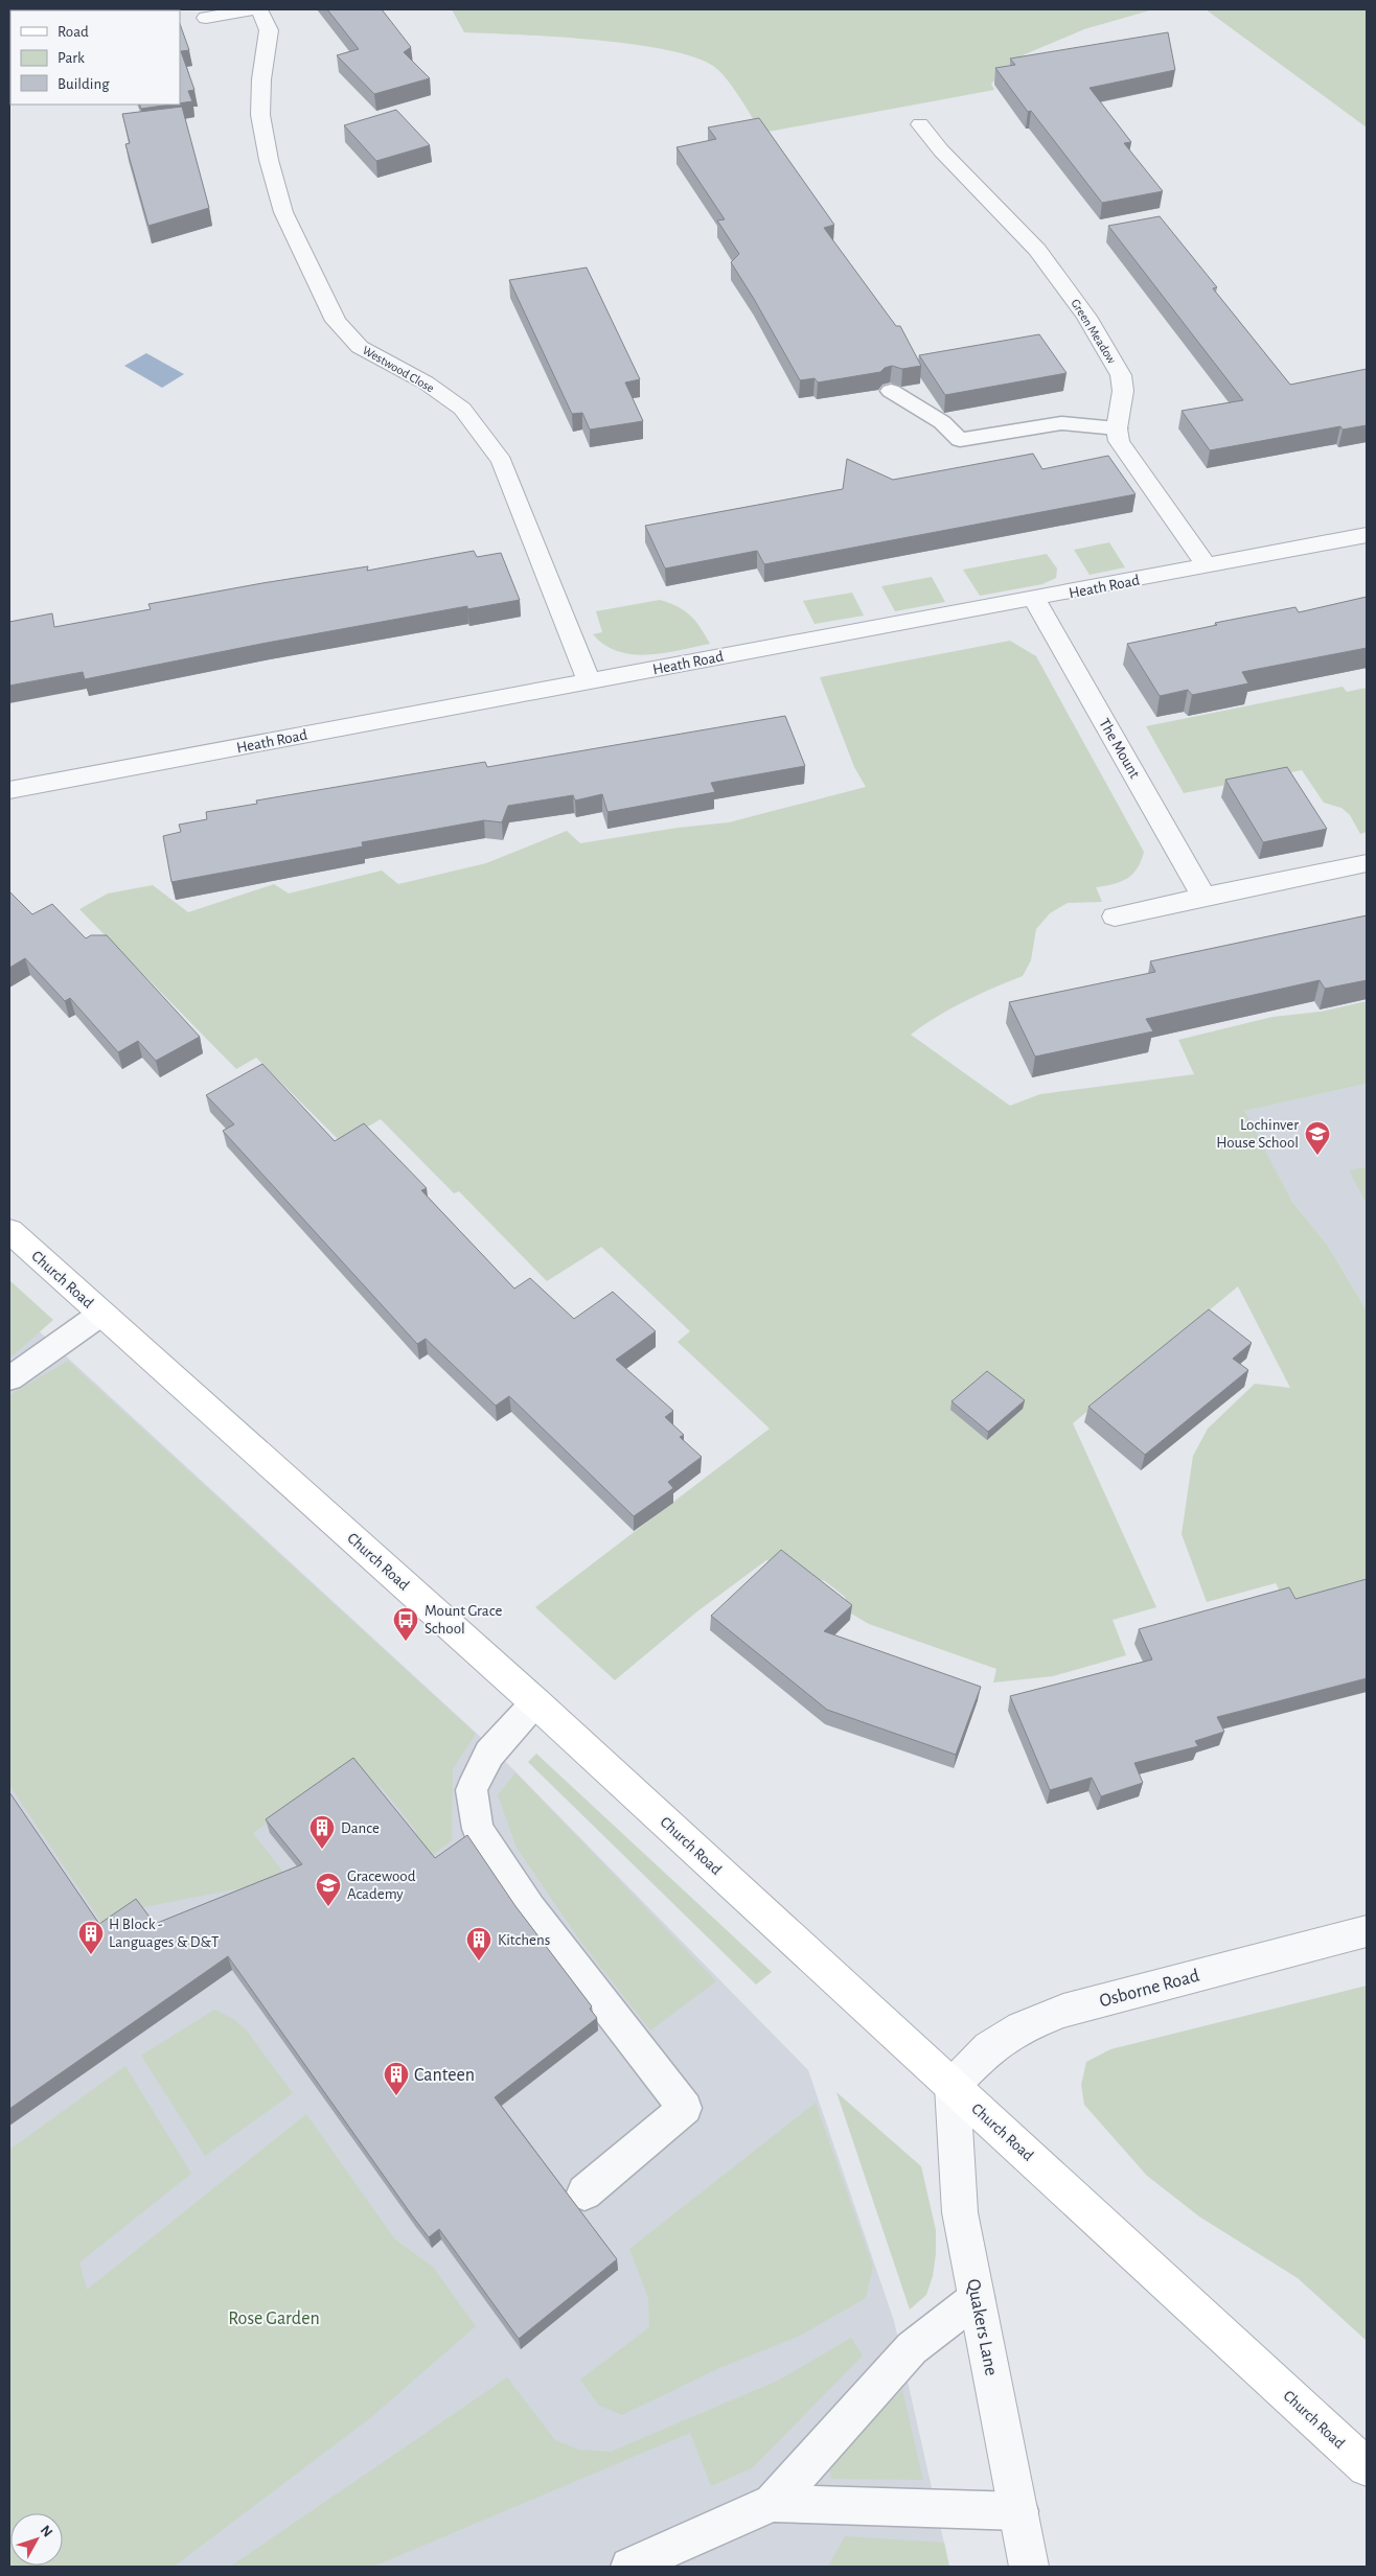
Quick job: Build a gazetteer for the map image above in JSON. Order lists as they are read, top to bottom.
{
  "streets": {
    "street": [
      "Green Meadow",
      "Westwood Close",
      "Heath Road",
      "The Mount",
      "Church Road",
      "Osborne Road",
      "Quakers Lane"
    ]
  },
  "crossings": [
    ["Westwood Close", "Heath Road"],
    ["Heath Road", "The Mount"],
    ["Church Road", "Osborne Road"],
    ["Church Road", "Quakers Lane"],
    ["Osborne Road", "Quakers Lane"]
  ],
  "parks": ["Rose Garden"],
  "places": {
    "school or university": ["Lochinver House School", "Gracewood Academy"],
    "bus stop": ["Mount Grace School"],
    "building": [
      "Dance",
      "H Block - Languages & D&T",
      "Kitchens",
      "Canteen"
    ]
  },
  "legend": ["Road", "Park", "Building"],
  "north": "top right"
}
